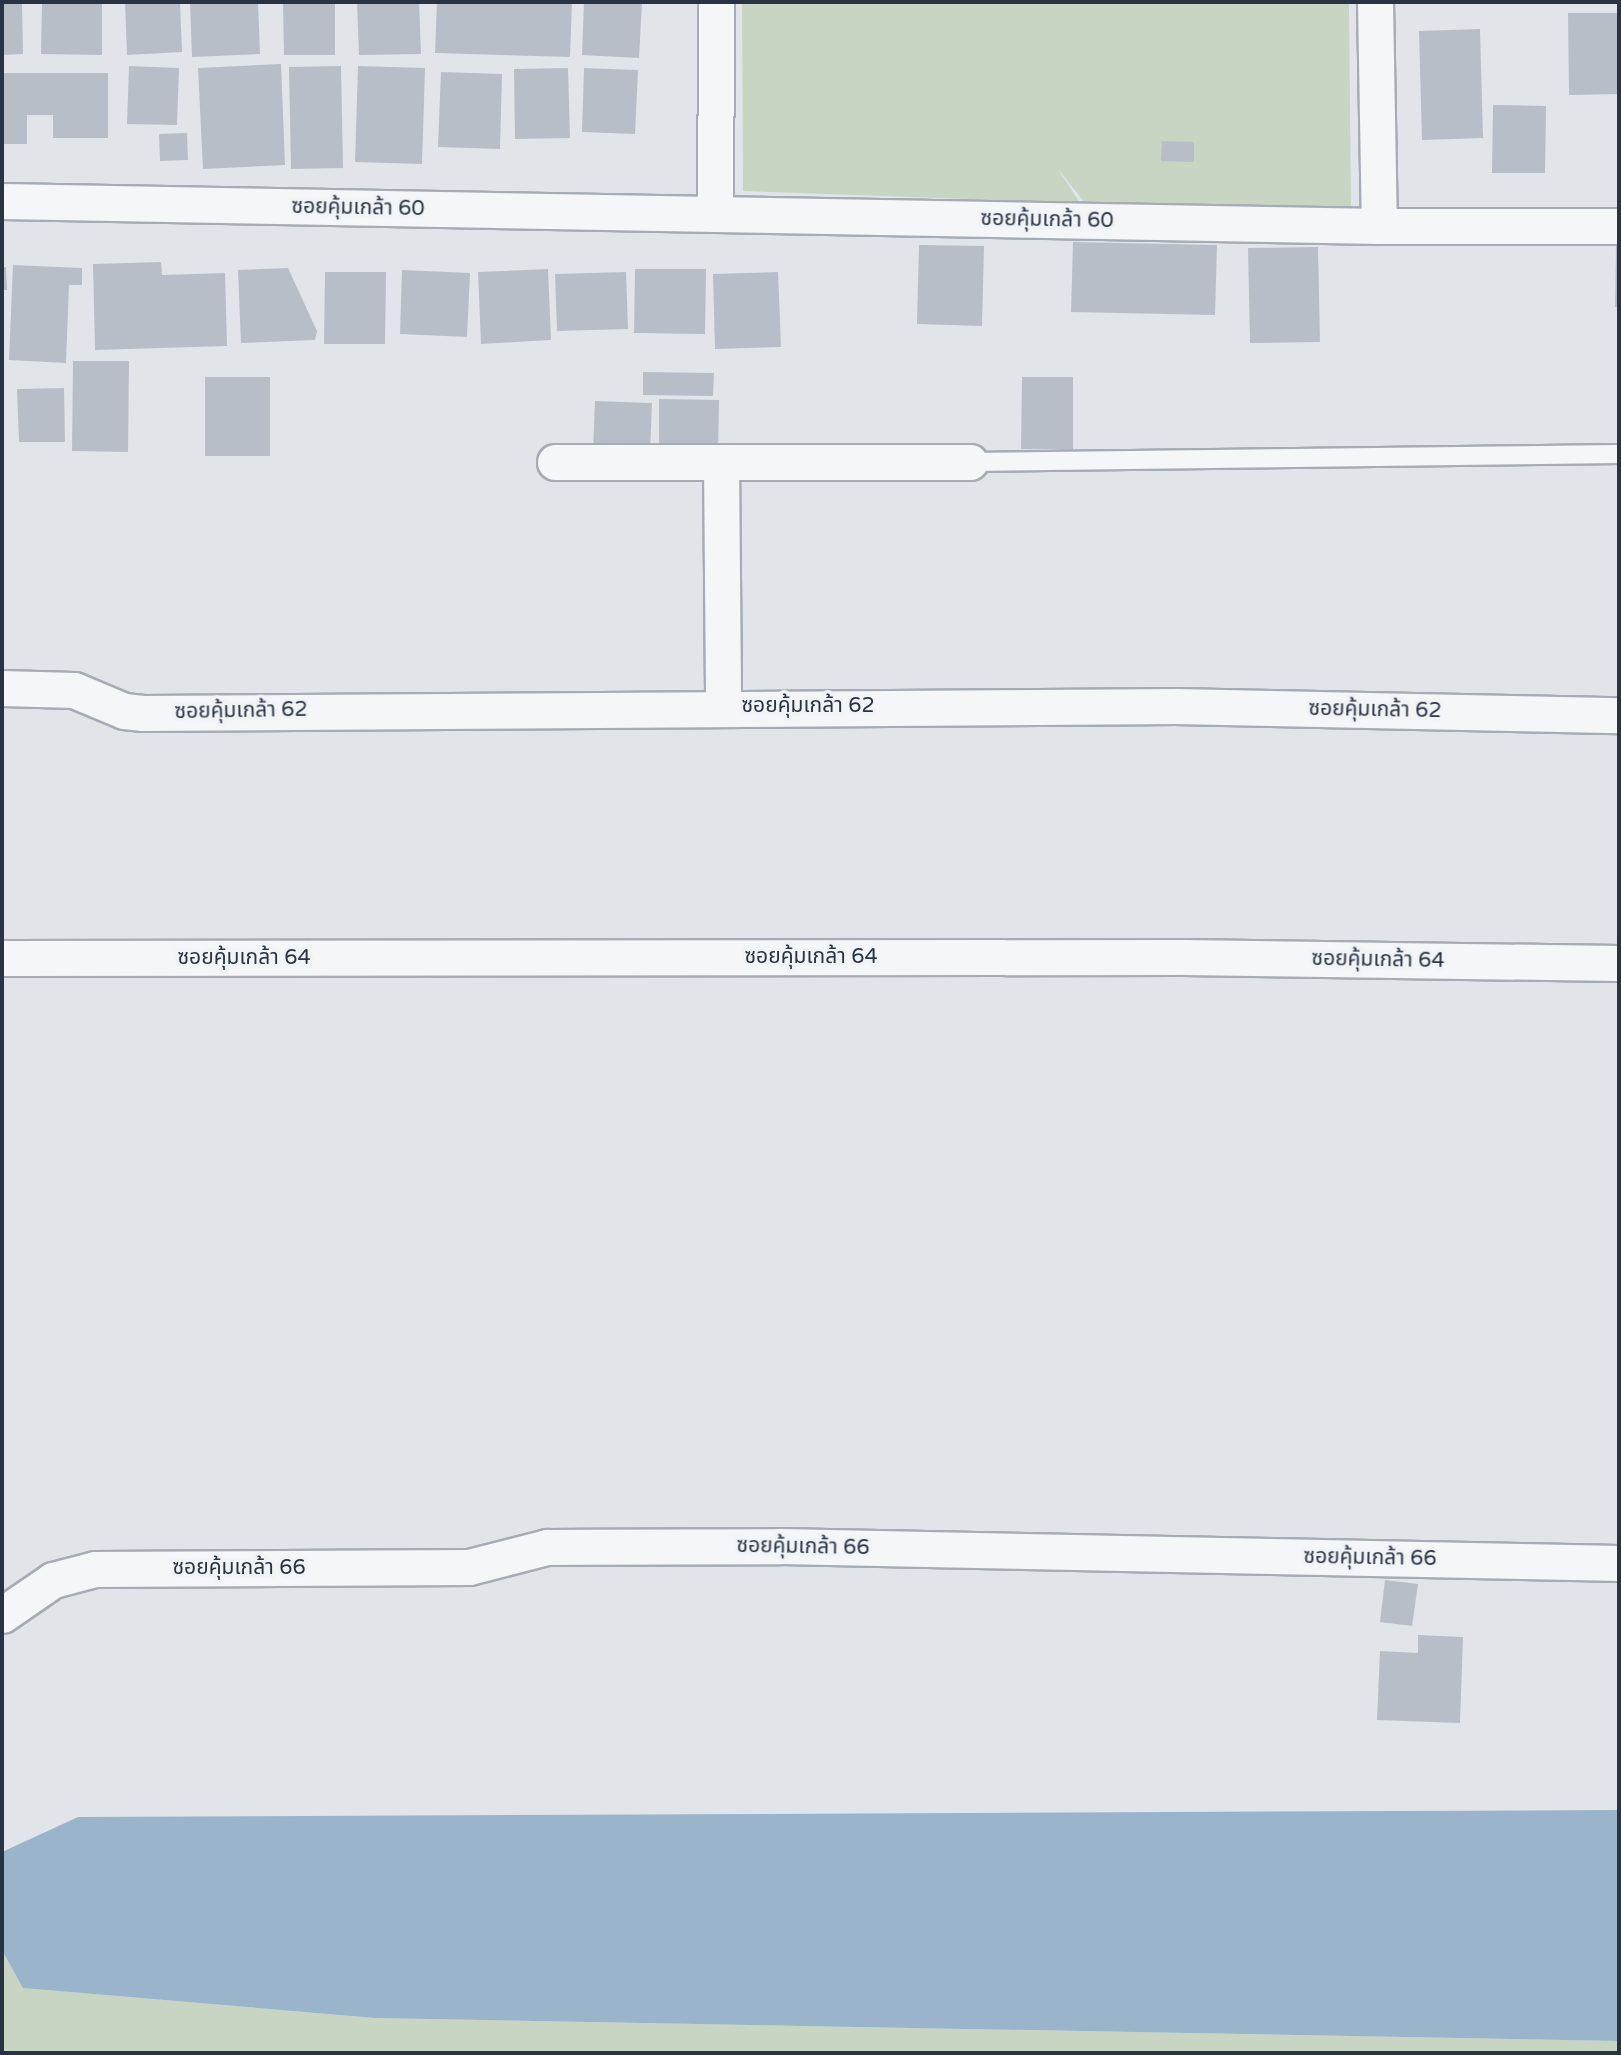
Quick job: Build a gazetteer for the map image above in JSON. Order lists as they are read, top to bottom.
{
  "streets": {
    "street": [
      "ซอยคุ้มเกล้า 60",
      "ซอยคุ้มเกล้า 62",
      "ซอยคุ้มเกล้า 64",
      "ซอยคุ้มเกล้า 66"
    ]
  }
}
